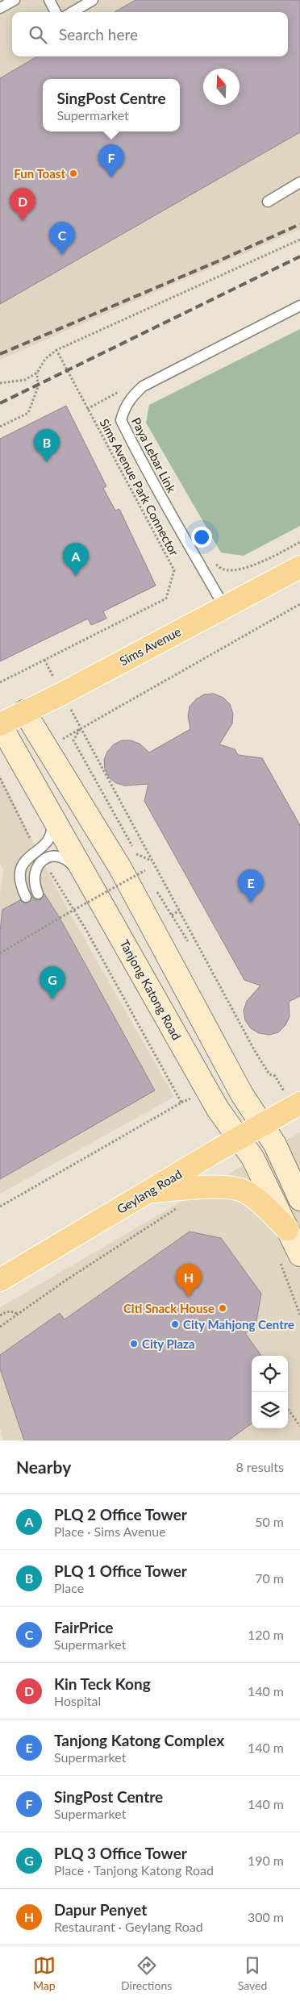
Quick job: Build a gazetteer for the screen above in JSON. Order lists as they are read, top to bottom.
{
  "streets": {
    "main road": ["Sims Avenue", "Tanjong Katong Road", "Geylang Road"],
    "lane": ["Paya Lebar Link"],
    "path": ["Sims Avenue Park Connector"]
  },
  "crossings": [
    ["Paya Lebar Link", "Sims Avenue"],
    ["Sims Avenue", "Tanjong Katong Road"],
    ["Tanjong Katong Road", "Geylang Road"]
  ],
  "places": [
    "Fun Toast",
    "Citi Snack House",
    "City Mahjong Centre",
    "City Plaza"
  ],
  "north": "top",
  "page": {
    "search": "Search here",
    "popup": ["SingPost Centre", "Supermarket"],
    "pins": [
      "F",
      "D",
      "C",
      "B",
      "A",
      "E",
      "G",
      "H"
    ],
    "heading": ["Nearby", "8 results"],
    "list": [
      {
        "mark": "A",
        "name": "PLQ 2 Office Tower",
        "note": "Place · Sims Avenue",
        "value": "50 m"
      },
      {
        "mark": "B",
        "name": "PLQ 1 Office Tower",
        "note": "Place",
        "value": "70 m"
      },
      {
        "mark": "C",
        "name": "FairPrice",
        "note": "Supermarket",
        "value": "120 m"
      },
      {
        "mark": "D",
        "name": "Kin Teck Kong",
        "note": "Hospital",
        "value": "140 m"
      },
      {
        "mark": "E",
        "name": "Tanjong Katong Complex",
        "note": "Supermarket",
        "value": "140 m"
      },
      {
        "mark": "F",
        "name": "SingPost Centre",
        "note": "Supermarket",
        "value": "140 m"
      },
      {
        "mark": "G",
        "name": "PLQ 3 Office Tower",
        "note": "Place · Tanjong Katong Road",
        "value": "190 m"
      },
      {
        "mark": "H",
        "name": "Dapur Penyet",
        "note": "Restaurant · Geylang Road",
        "value": "300 m"
      }
    ],
    "nav": ["Map", "Directions", "Saved"]
  }
}
